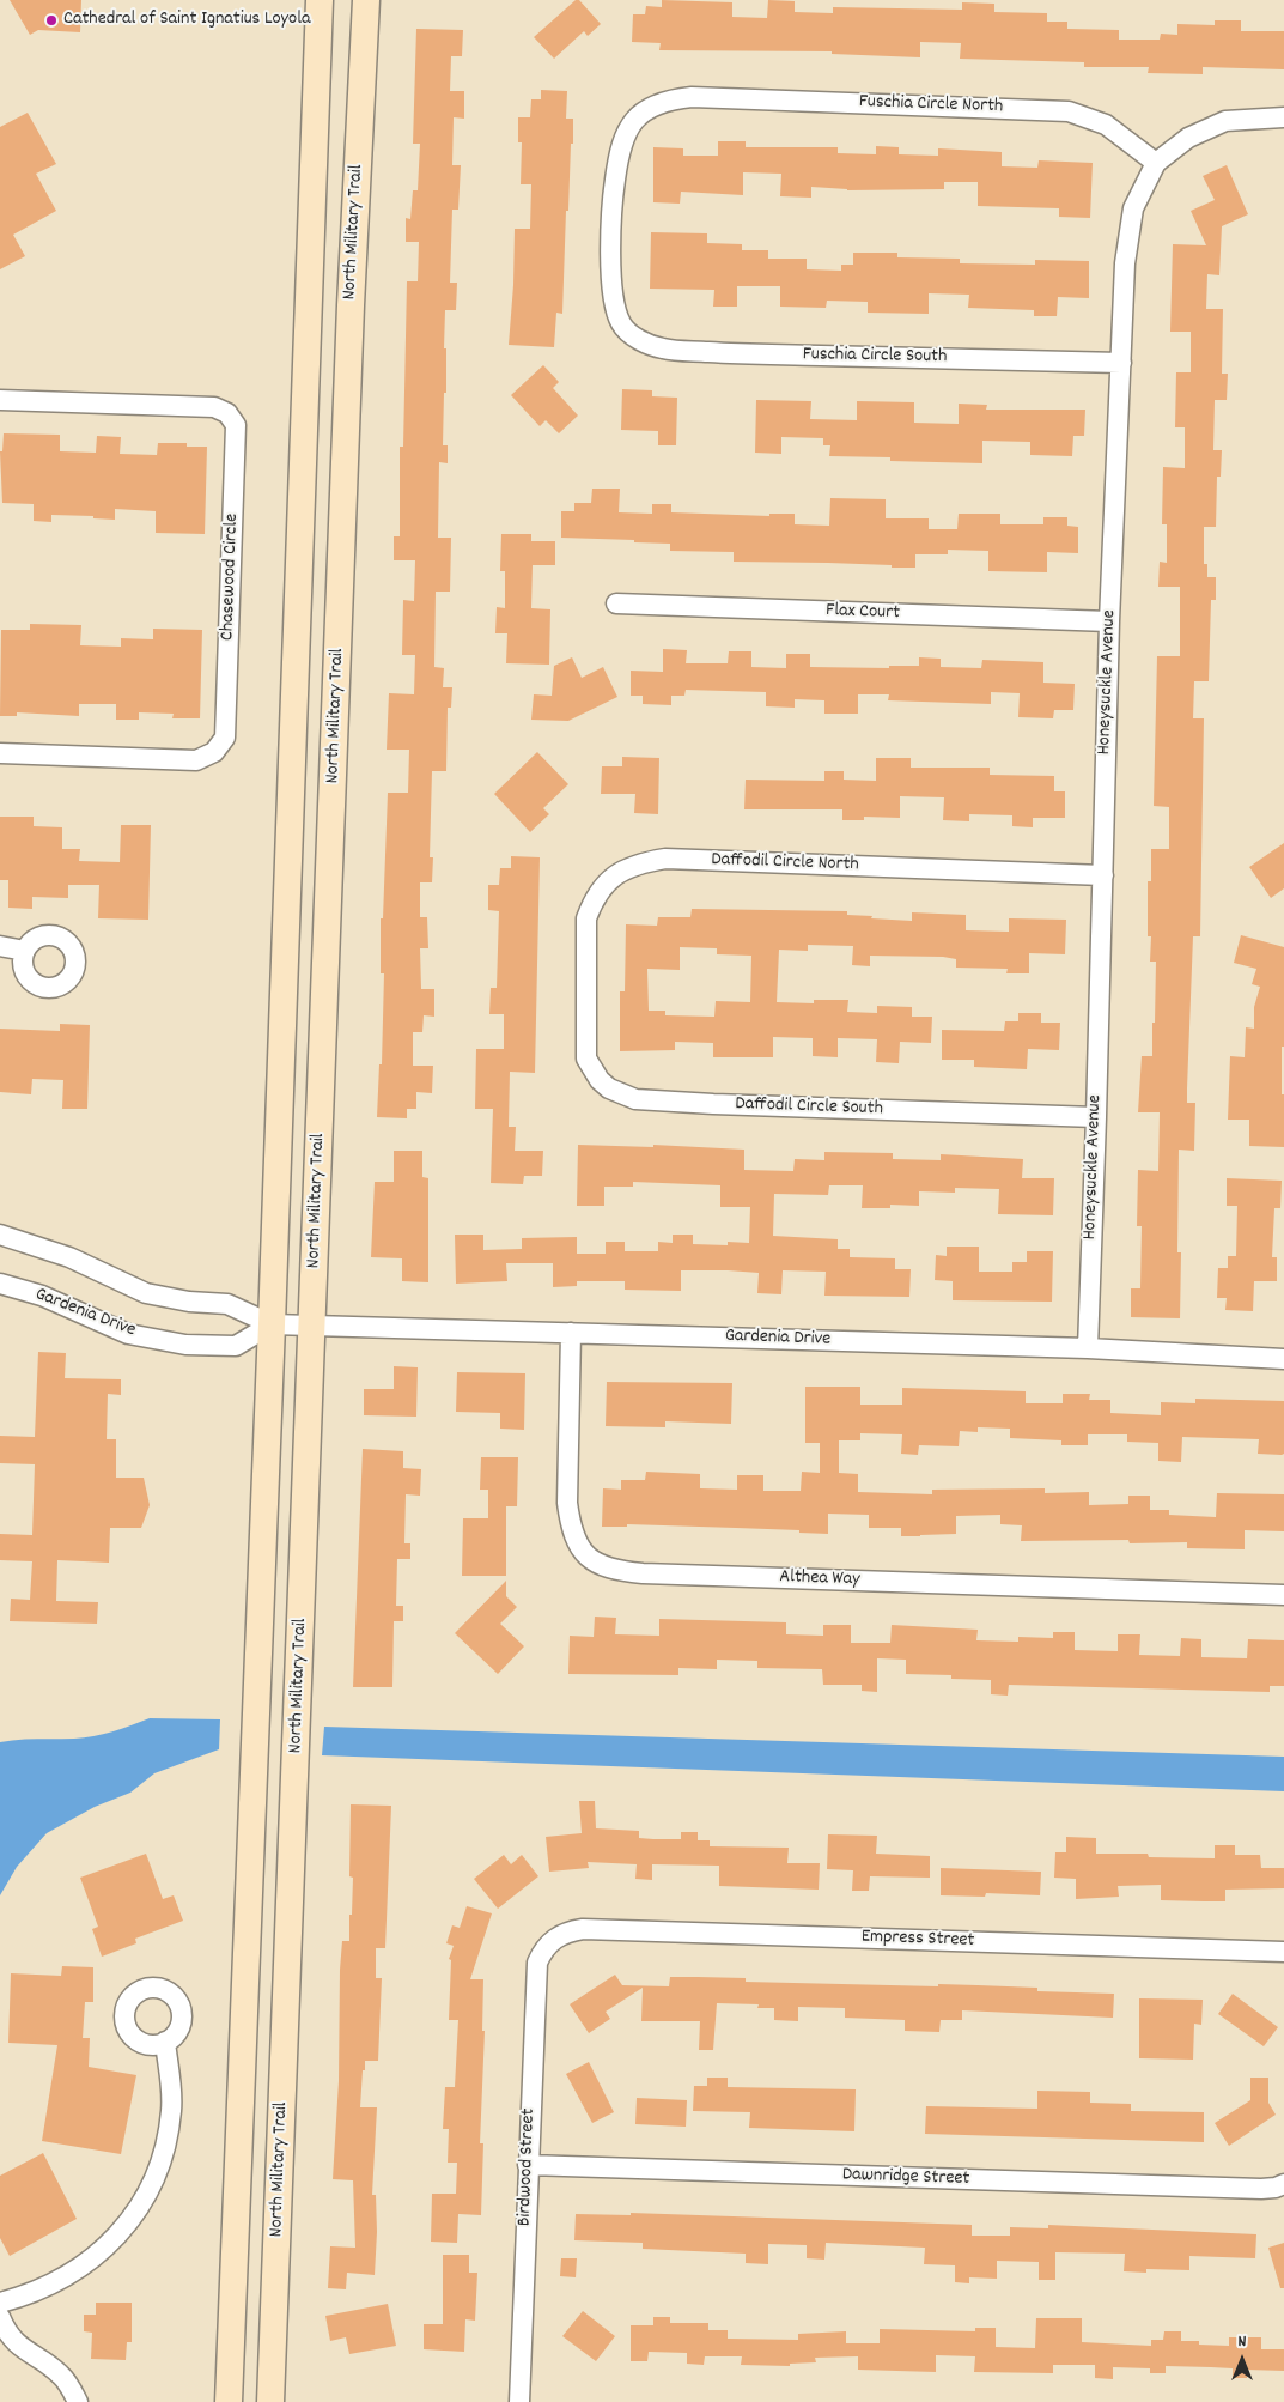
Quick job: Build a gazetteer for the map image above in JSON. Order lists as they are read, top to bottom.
{
  "streets": {
    "main road": ["North Military Trail"],
    "street": [
      "Fuschia Circle North",
      "Fuschia Circle South",
      "Chasewood Circle",
      "Flax Court",
      "Honeysuckle Avenue",
      "Daffodil Circle North",
      "Daffodil Circle South",
      "Gardenia Drive",
      "Althea Way",
      "Empress Street",
      "Birdwood Street",
      "Dawnridge Street"
    ]
  },
  "crossings": [
    ["Fuschia Circle North", "Fuschia Circle South"],
    ["Fuschia Circle North", "Honeysuckle Avenue"],
    ["North Military Trail", "Gardenia Drive"],
    ["Fuschia Circle South", "Honeysuckle Avenue"],
    ["Flax Court", "Honeysuckle Avenue"],
    ["Honeysuckle Avenue", "Daffodil Circle North"],
    ["Honeysuckle Avenue", "Daffodil Circle South"],
    ["Honeysuckle Avenue", "Gardenia Drive"],
    ["Daffodil Circle North", "Daffodil Circle South"],
    ["Gardenia Drive", "Althea Way"],
    ["Empress Street", "Birdwood Street"],
    ["Birdwood Street", "Dawnridge Street"]
  ],
  "places": ["Cathedral of Saint Ignatius Loyola"],
  "north": "top"
}
